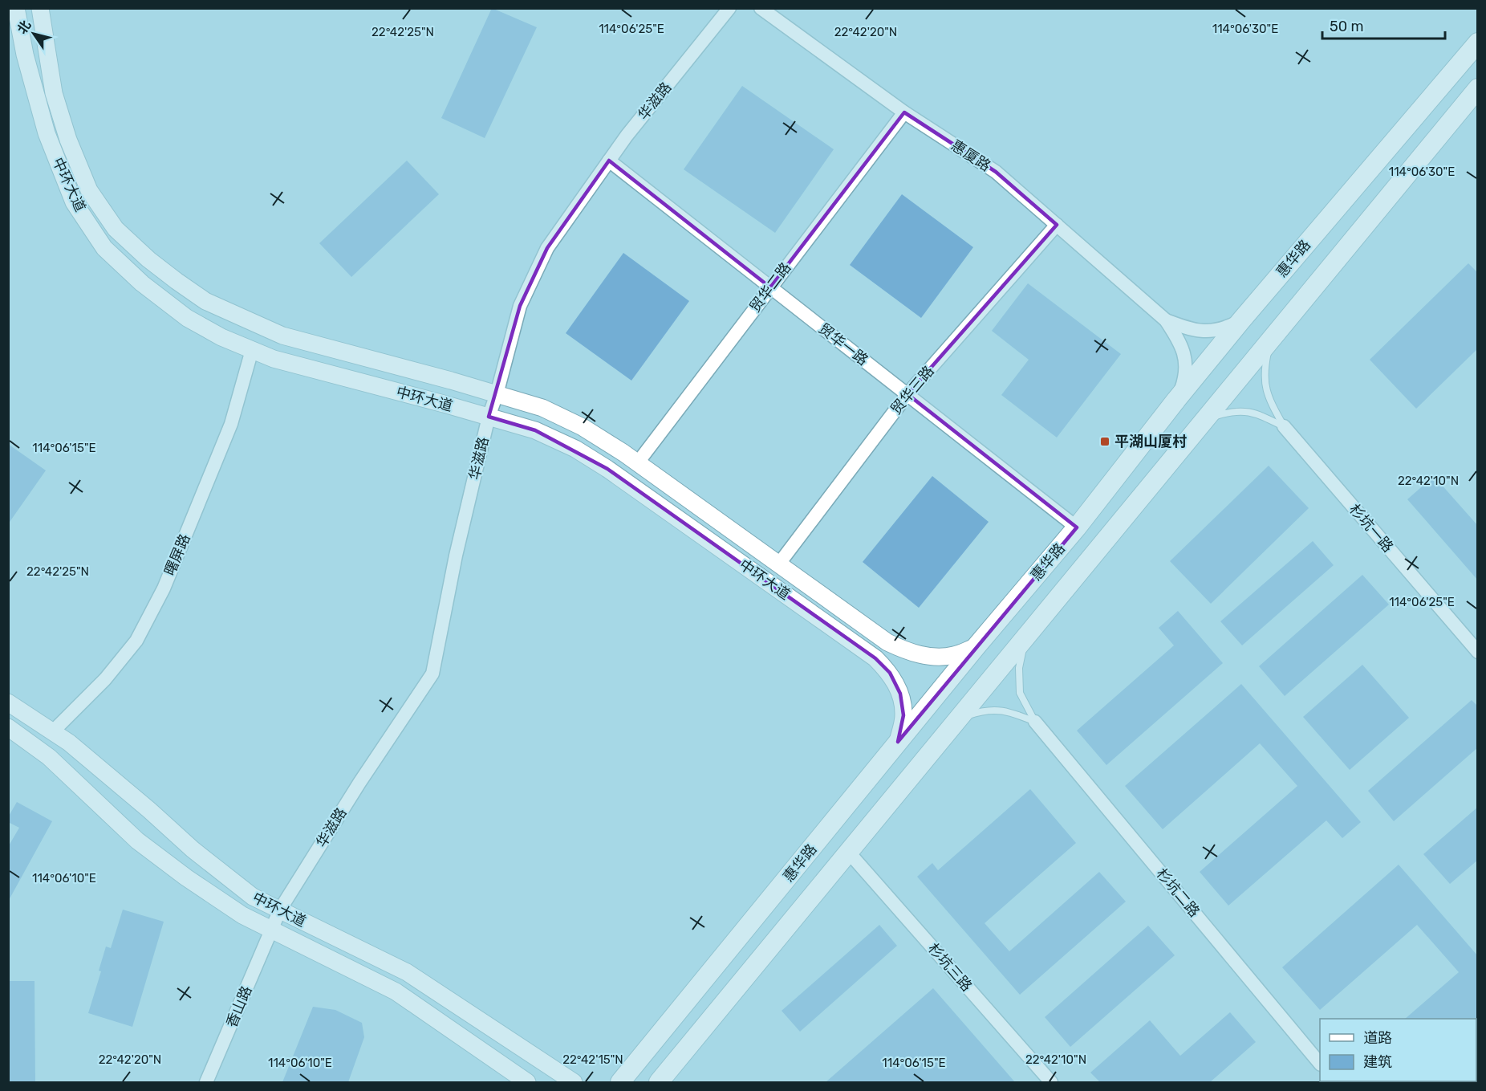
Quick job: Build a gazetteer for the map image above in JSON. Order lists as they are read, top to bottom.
{
  "streets": {
    "main road": ["惠华路"],
    "street": [
      "华滋路",
      "惠厦路",
      "中环大道",
      "贸华二路",
      "贸华一路",
      "贸华三路",
      "杉坑一路",
      "曙屏路",
      "杉坑二路",
      "杉坑三路",
      "香山路"
    ]
  },
  "crossings": [
    ["华滋路", "中环大道"],
    ["华滋路", "贸华一路"],
    ["华滋路", "香山路"],
    ["惠厦路", "贸华二路"],
    ["惠厦路", "贸华三路"],
    ["中环大道", "惠华路"],
    ["中环大道", "贸华二路"],
    ["中环大道", "贸华三路"],
    ["中环大道", "曙屏路"],
    ["中环大道", "香山路"],
    ["惠华路", "贸华一路"],
    ["贸华二路", "贸华一路"],
    ["贸华一路", "贸华三路"]
  ],
  "places": {
    "transit": ["平湖山厦村"]
  },
  "legend": ["道路", "建筑"],
  "scale_bar": "50 m",
  "north": "top left",
  "coordinates": [
    "114°06'25\"E",
    "114°06'30\"E",
    "22°42'25\"N",
    "22°42'20\"N",
    "114°06'15\"E",
    "22°42'10\"N",
    "114°06'10\"E",
    "22°42'15\"N"
  ]
}
